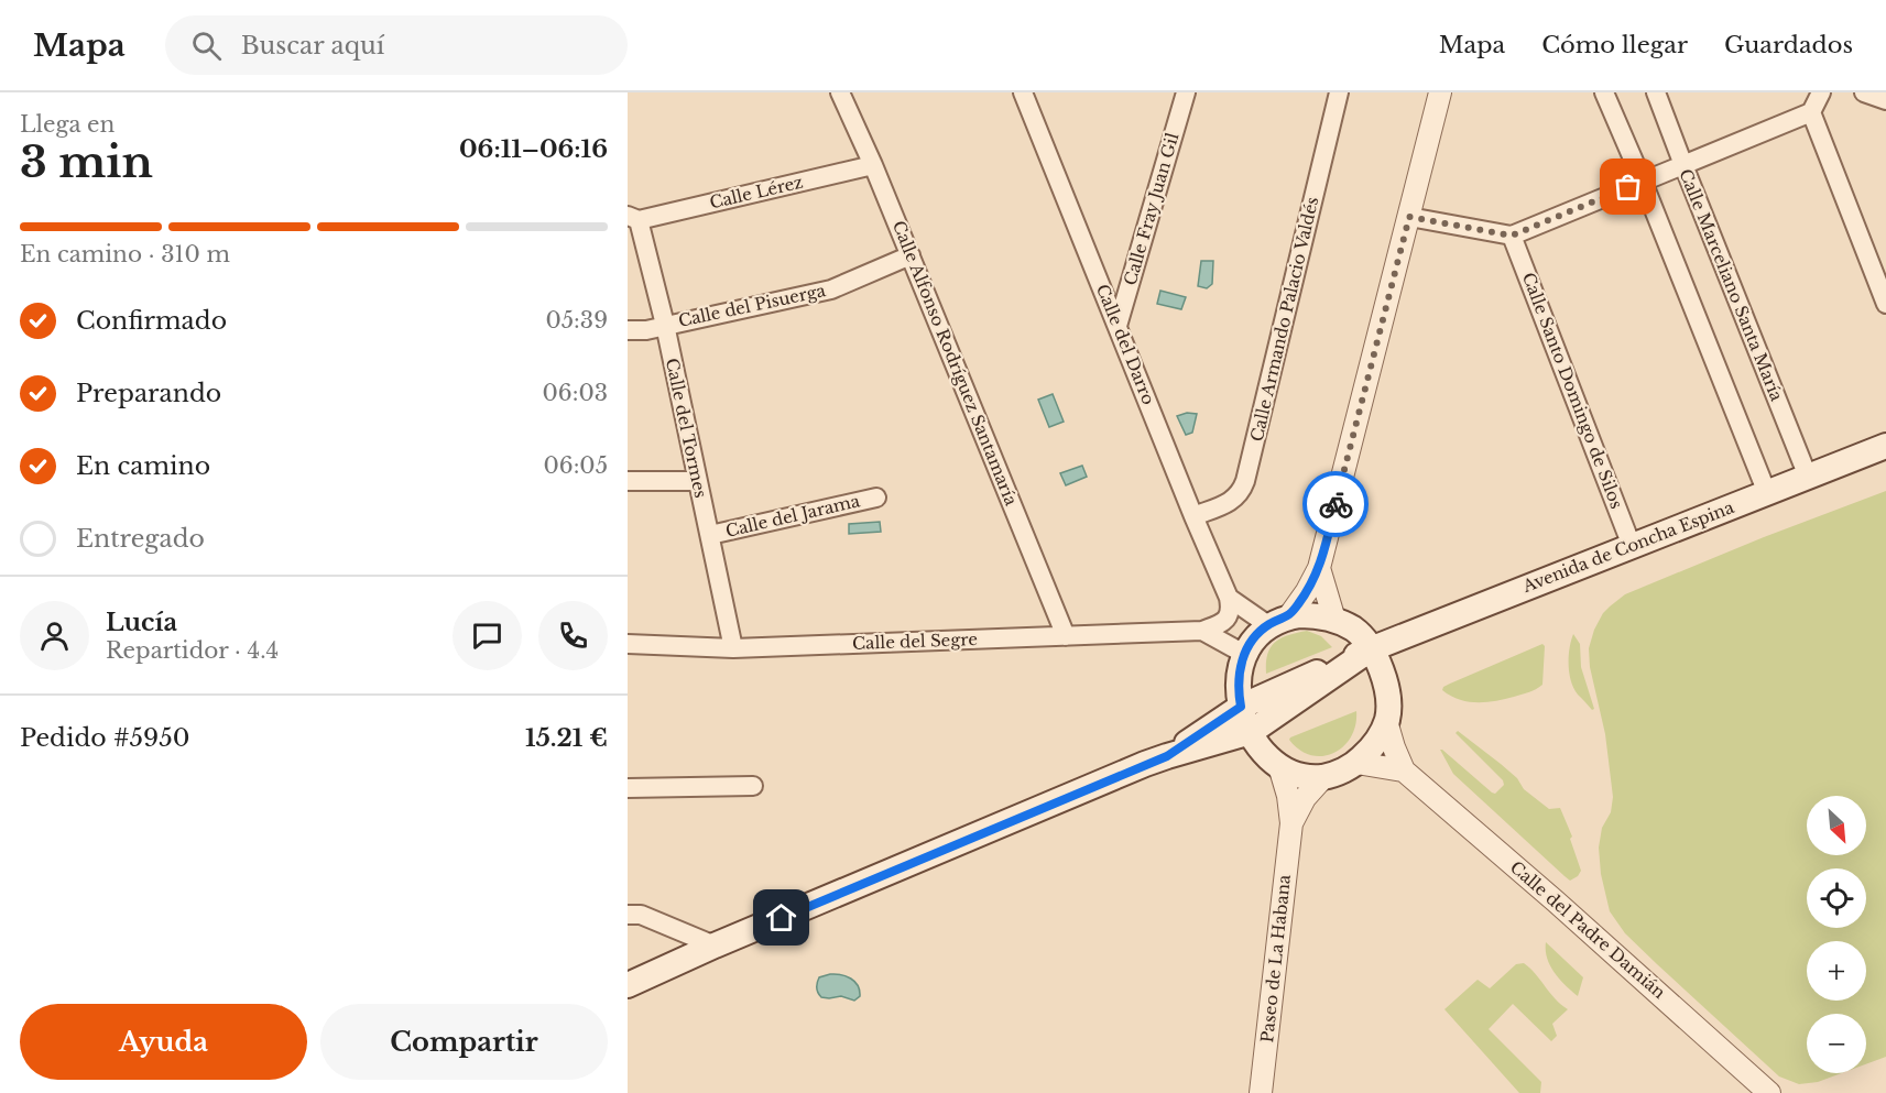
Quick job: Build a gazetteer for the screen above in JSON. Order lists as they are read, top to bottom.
{
  "streets": {
    "main road": ["Avenida de Concha Espina"],
    "street": [
      "Calle Lérez",
      "Calle Fray Juan Gil",
      "Calle Marceliano Santa María",
      "Calle del Pisuerga",
      "Calle Armando Palacio Valdés",
      "Calle del Darro",
      "Calle Alfonso Rodríguez Santamaría",
      "Calle Santo Domingo de Silos",
      "Calle del Tormes",
      "Calle del Jarama",
      "Calle del Segre",
      "Calle del Padre Damián",
      "Paseo de La Habana"
    ]
  },
  "crossings": [
    ["Calle Lérez", "Calle Alfonso Rodríguez Santamaría"],
    ["Calle Lérez", "Calle del Tormes"],
    ["Calle Fray Juan Gil", "Calle del Darro"],
    ["Calle Marceliano Santa María", "Avenida de Concha Espina"],
    ["Calle del Pisuerga", "Calle Alfonso Rodríguez Santamaría"],
    ["Calle del Pisuerga", "Calle del Tormes"],
    ["Calle Armando Palacio Valdés", "Calle del Darro"],
    ["Calle Alfonso Rodríguez Santamaría", "Calle del Segre"],
    ["Calle Santo Domingo de Silos", "Avenida de Concha Espina"],
    ["Calle del Tormes", "Calle del Jarama"],
    ["Calle del Tormes", "Calle del Segre"]
  ],
  "north": "bottom right",
  "page": {
    "header": "Mapa",
    "search": "Buscar aquí",
    "nav": ["Mapa", "Cómo llegar", "Guardados"],
    "heading": ["3 min", "Llega en", "06:11–06:16"],
    "panel": [
      "Lucía",
      "Repartidor · 4.4",
      "Pedido #5950",
      "15.21 €"
    ],
    "bar": "En camino · 310 m",
    "list": [
      ["Confirmado", "05:39"],
      ["Preparando", "06:03"],
      ["En camino", "06:05"],
      "Entregado"
    ],
    "map_buttons": ["+", "−"],
    "buttons": ["Ayuda", "Compartir"]
  }
}
